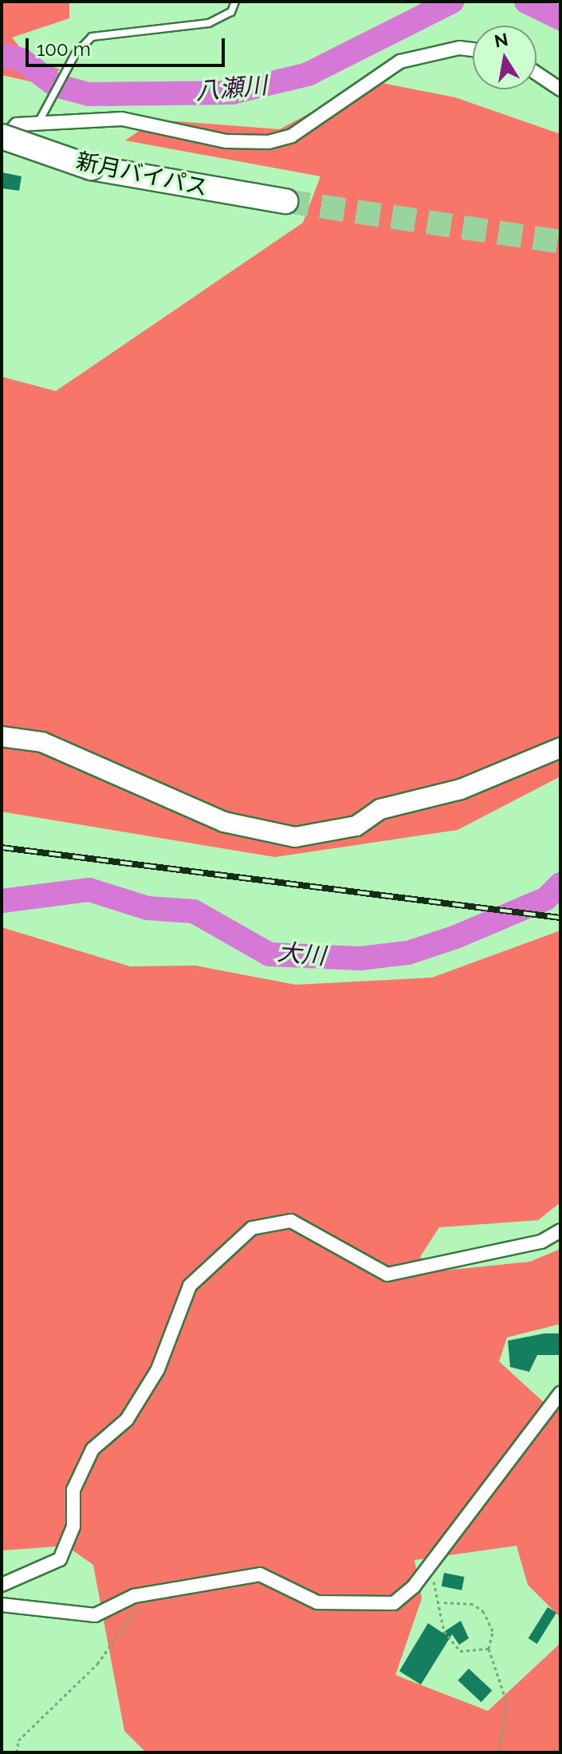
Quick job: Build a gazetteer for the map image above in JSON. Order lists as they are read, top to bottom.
{
  "streets": {
    "highway": ["新月バイパス"]
  },
  "water": ["八瀬川", "大川"],
  "scale_bar": "100 m",
  "north": "top"
}
